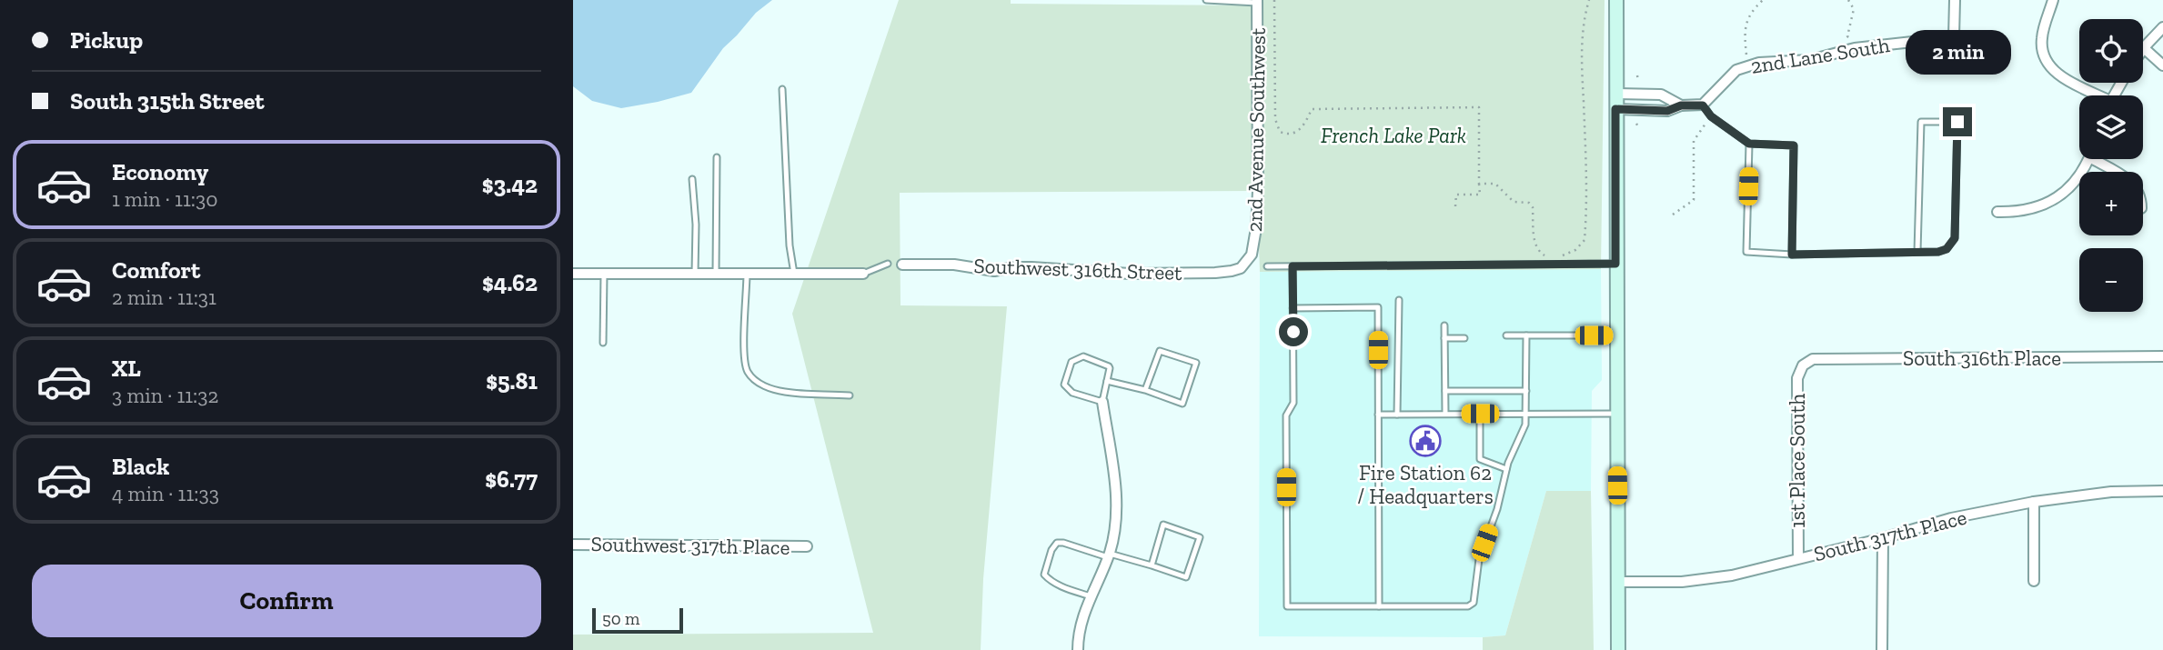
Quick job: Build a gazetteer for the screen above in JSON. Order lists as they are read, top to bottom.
{
  "streets": {
    "street": [
      "2nd Lane South",
      "2nd Avenue Southwest",
      "Southwest 316th Street",
      "South 316th Place",
      "1st Place South",
      "South 317th Place",
      "Southwest 317th Place"
    ]
  },
  "crossings": [
    ["2nd Avenue Southwest", "Southwest 316th Street"],
    ["South 316th Place", "1st Place South"],
    ["1st Place South", "South 317th Place"]
  ],
  "parks": ["French Lake Park"],
  "places": {
    "public building": ["Fire Station 62 / Headquarters"]
  },
  "scale_bar": "50 m",
  "page": {
    "banner": ["Pickup", "South 315th Street"],
    "map_buttons": ["+", "−"],
    "bubble": "2 min",
    "list": [
      {
        "name": "Economy",
        "note": "1 min · 11:30",
        "value": "$3.42"
      },
      {
        "name": "Comfort",
        "note": "2 min · 11:31",
        "value": "$4.62"
      },
      {
        "name": "XL",
        "note": "3 min · 11:32",
        "value": "$5.81"
      },
      {
        "name": "Black",
        "note": "4 min · 11:33",
        "value": "$6.77"
      }
    ],
    "buttons": "Confirm",
    "scale": "50 m"
  }
}
